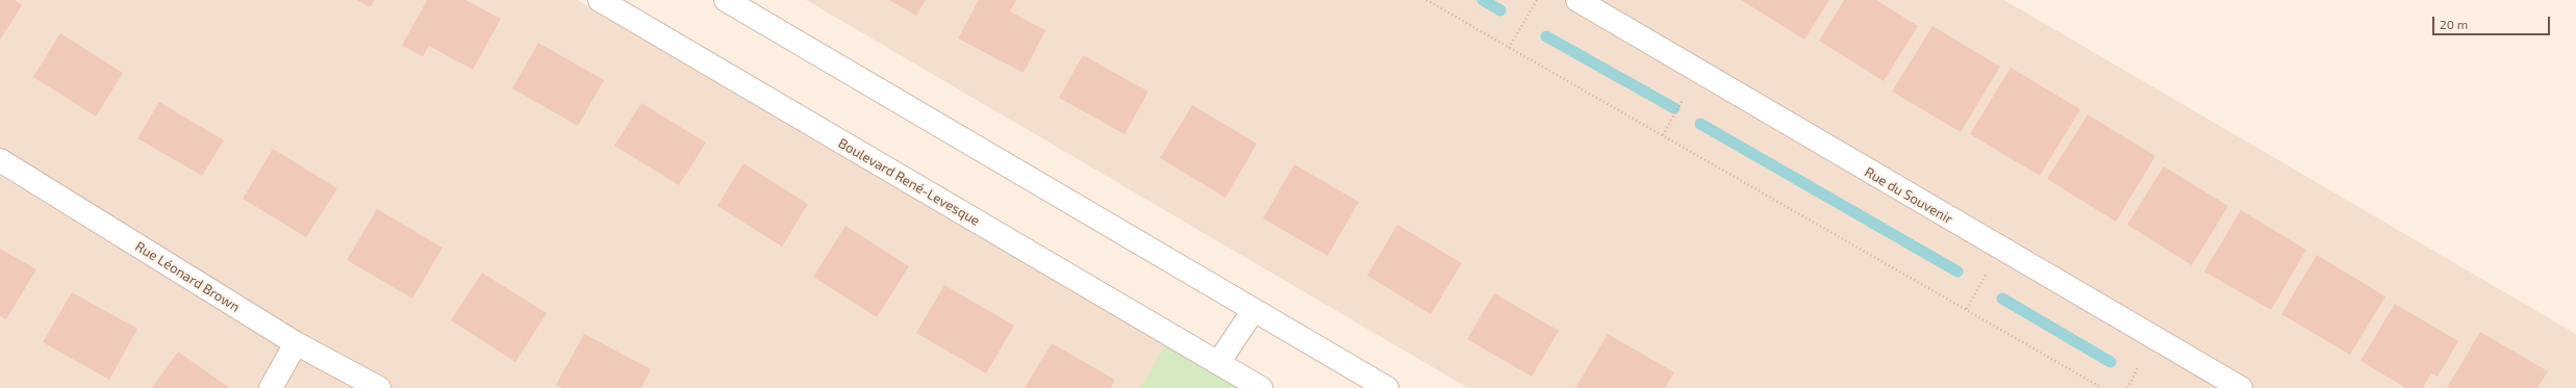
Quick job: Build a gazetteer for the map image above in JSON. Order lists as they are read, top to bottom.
{
  "streets": {
    "street": ["Boulevard René-Levesque", "Rue du Souvenir", "Rue Léonard Brown"]
  },
  "scale_bar": "20 m"
}
